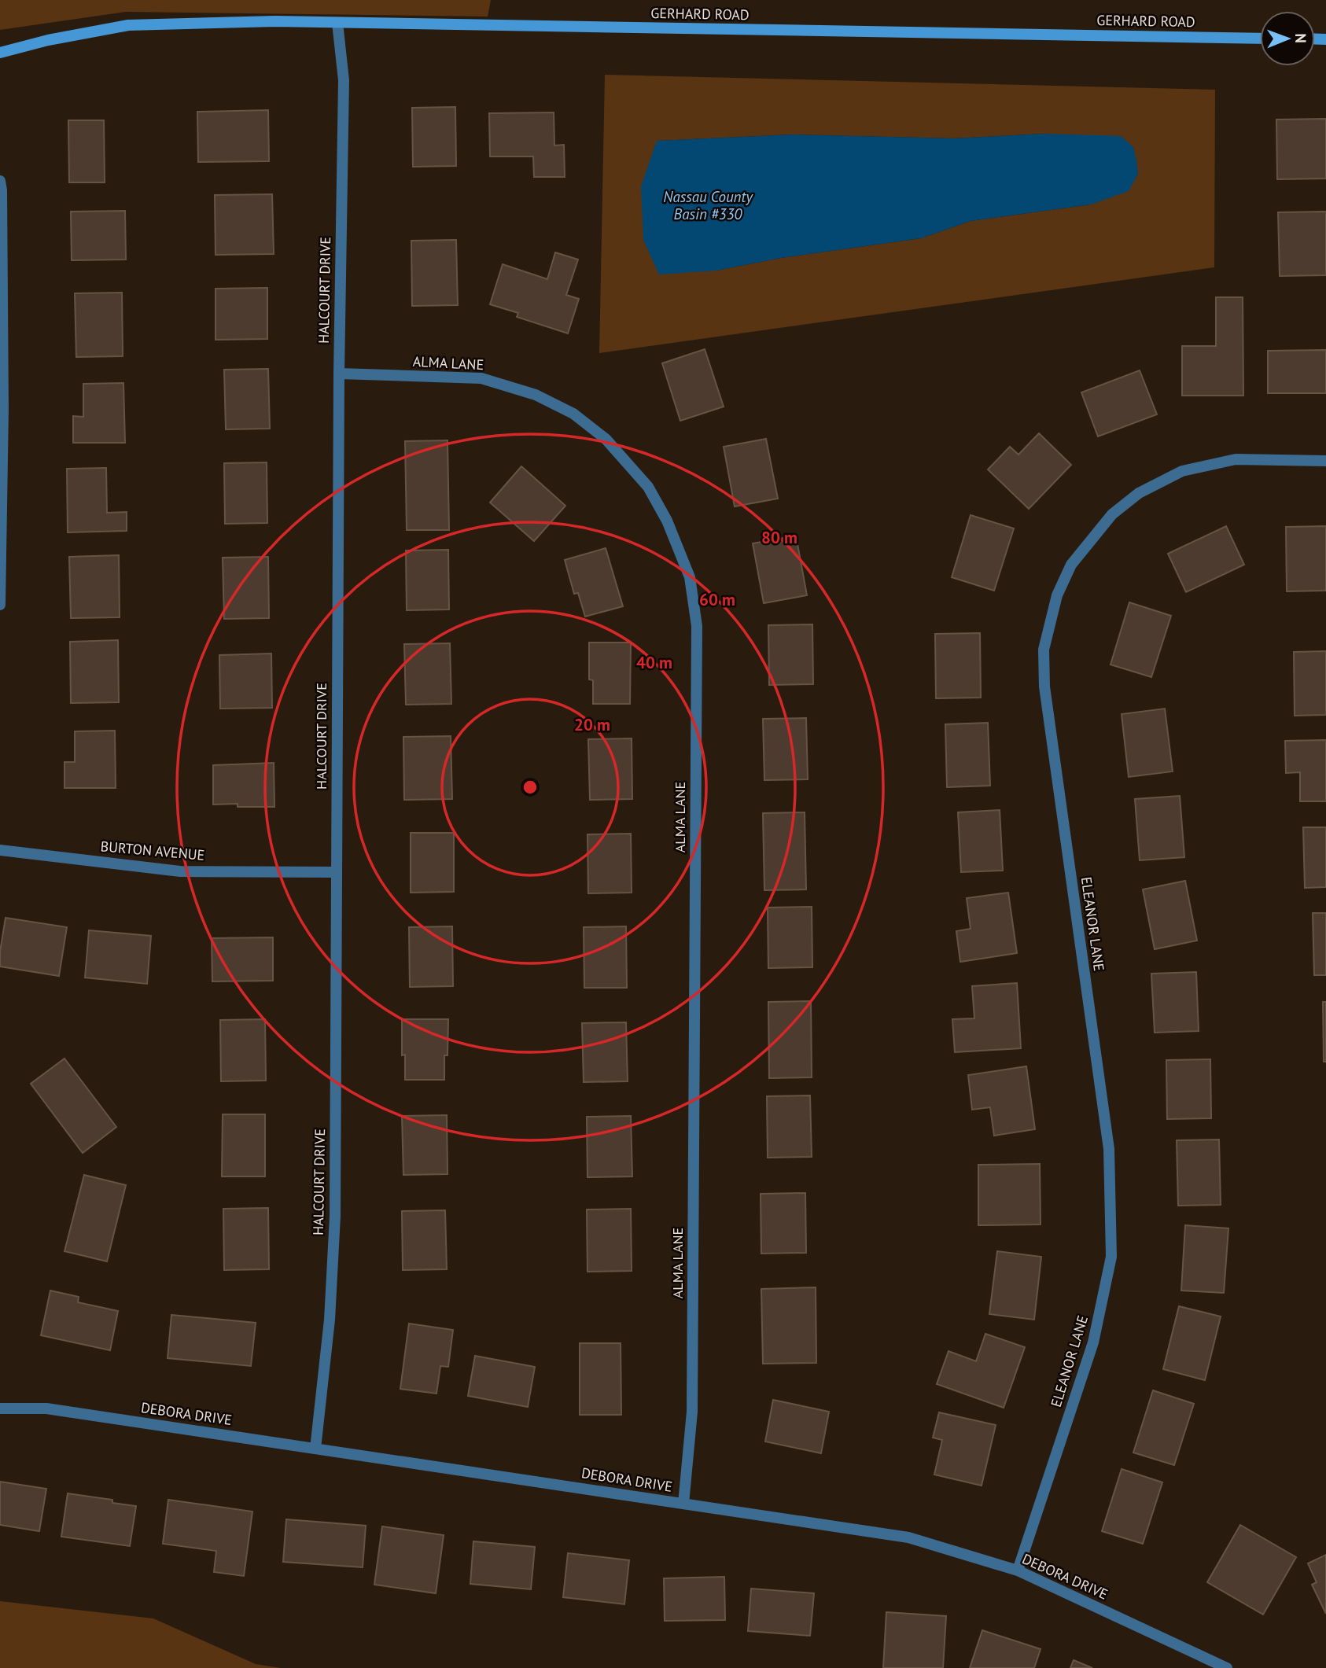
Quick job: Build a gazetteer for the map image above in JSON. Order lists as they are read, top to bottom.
{
  "streets": {
    "street": [
      "GERHARD ROAD",
      "HALCOURT DRIVE",
      "ALMA LANE",
      "BURTON AVENUE",
      "ELEANOR LANE",
      "DEBORA DRIVE"
    ]
  },
  "crossings": [
    ["GERHARD ROAD", "HALCOURT DRIVE"],
    ["HALCOURT DRIVE", "ALMA LANE"],
    ["HALCOURT DRIVE", "BURTON AVENUE"],
    ["HALCOURT DRIVE", "DEBORA DRIVE"],
    ["ALMA LANE", "DEBORA DRIVE"],
    ["ELEANOR LANE", "DEBORA DRIVE"]
  ],
  "water": ["Nassau County Basin #330"],
  "north": "right",
  "rings": [
    "80 m",
    "60 m",
    "40 m",
    "20 m"
  ]
}
